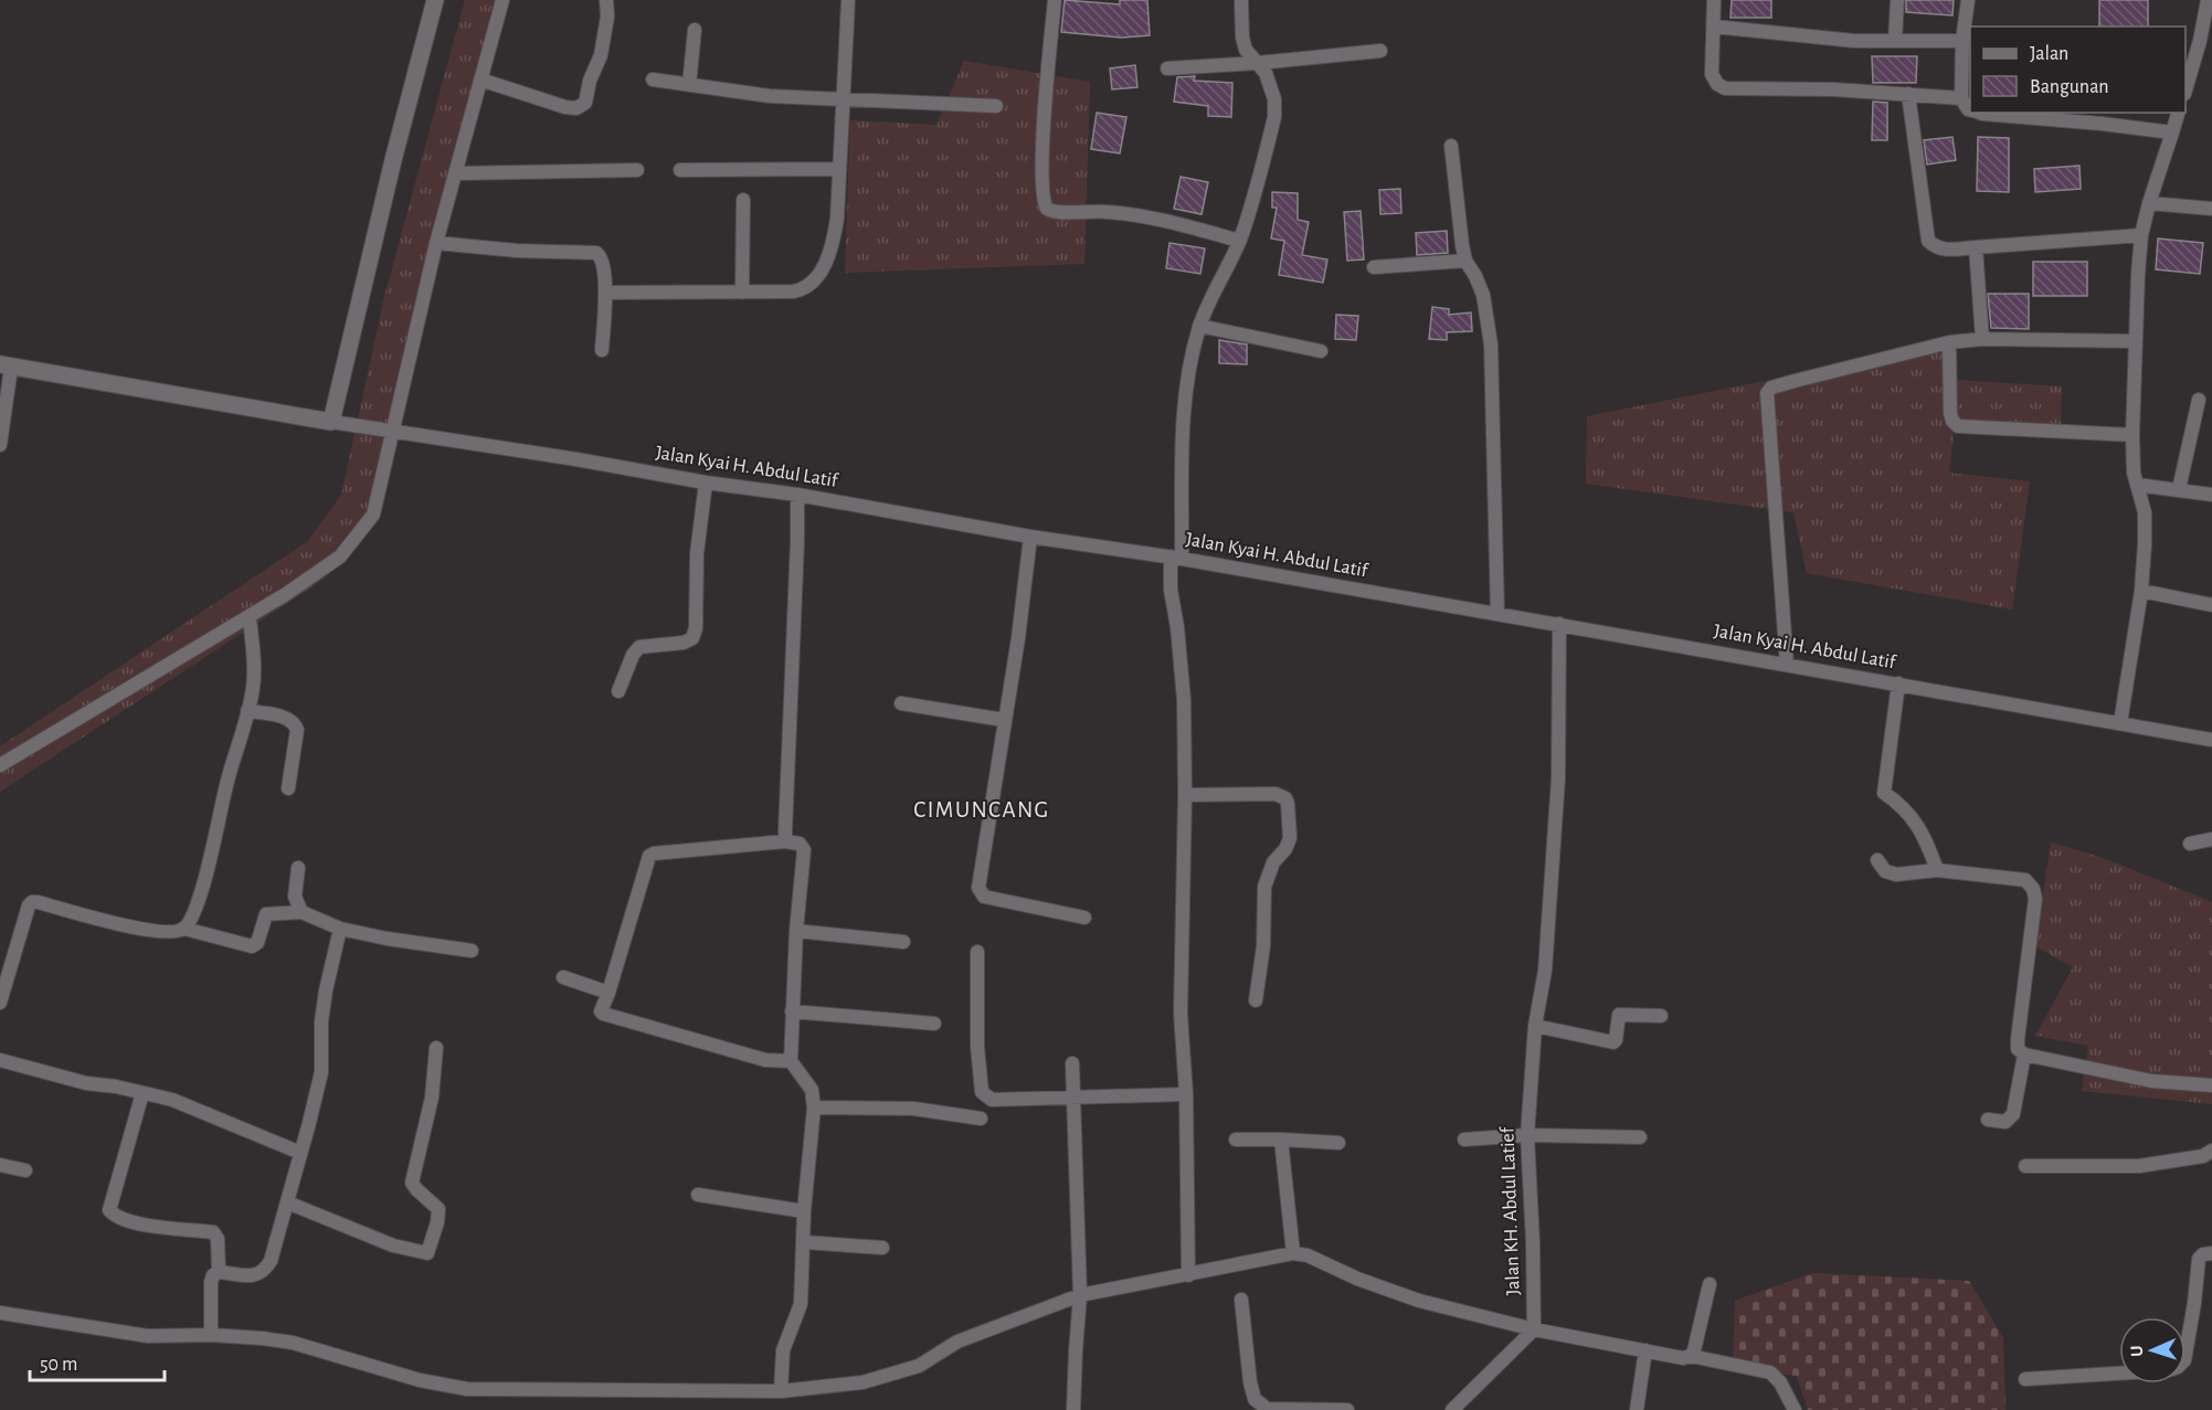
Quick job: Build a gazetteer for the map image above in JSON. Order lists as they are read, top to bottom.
{
  "streets": {
    "street": ["Jalan Kyai H. Abdul Latif", "Jalan KH. Abdul Latief"]
  },
  "crossings": [
    ["Jalan Kyai H. Abdul Latif", "Jalan KH. Abdul Latief"]
  ],
  "districts": ["CIMUNCANG"],
  "legend": ["Jalan", "Bangunan"],
  "scale_bar": "50 m",
  "north": "left"
}
